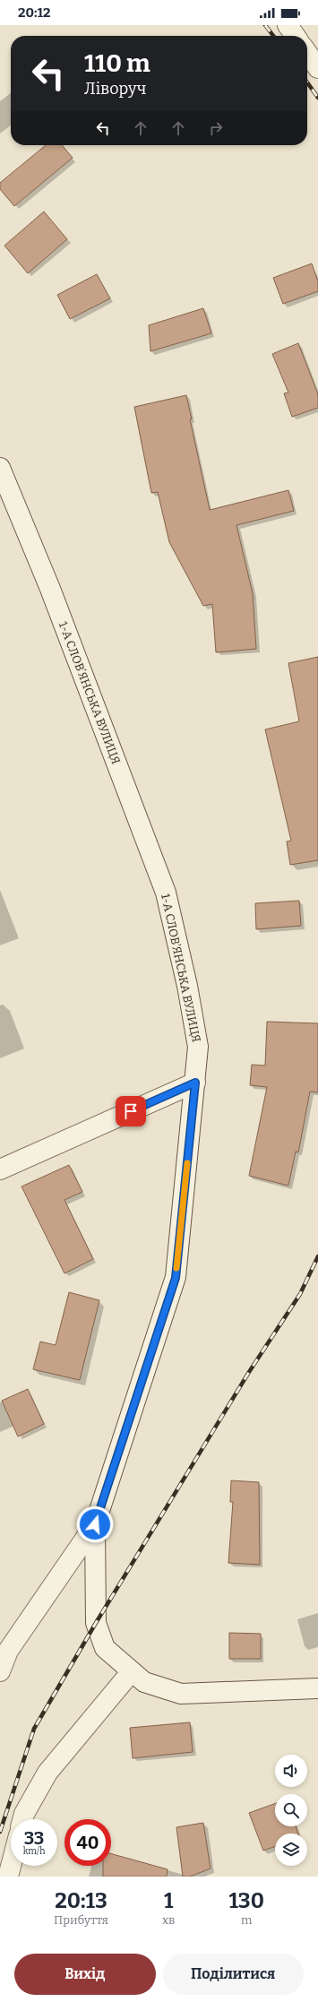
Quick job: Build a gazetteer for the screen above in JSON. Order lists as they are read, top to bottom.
{
  "streets": {
    "street": ["1-А СЛОВ’ЯНСЬКА ВУЛИЦЯ"]
  },
  "page": {
    "status": "20:12",
    "turn": ["110 m", "Ліворуч"],
    "speed": "33 km/h",
    "limit": "40",
    "eta": [
      "20:13",
      "Прибуття",
      "1",
      "хв",
      "130",
      "m"
    ],
    "buttons": ["Вихід", "Поділитися"]
  }
}
